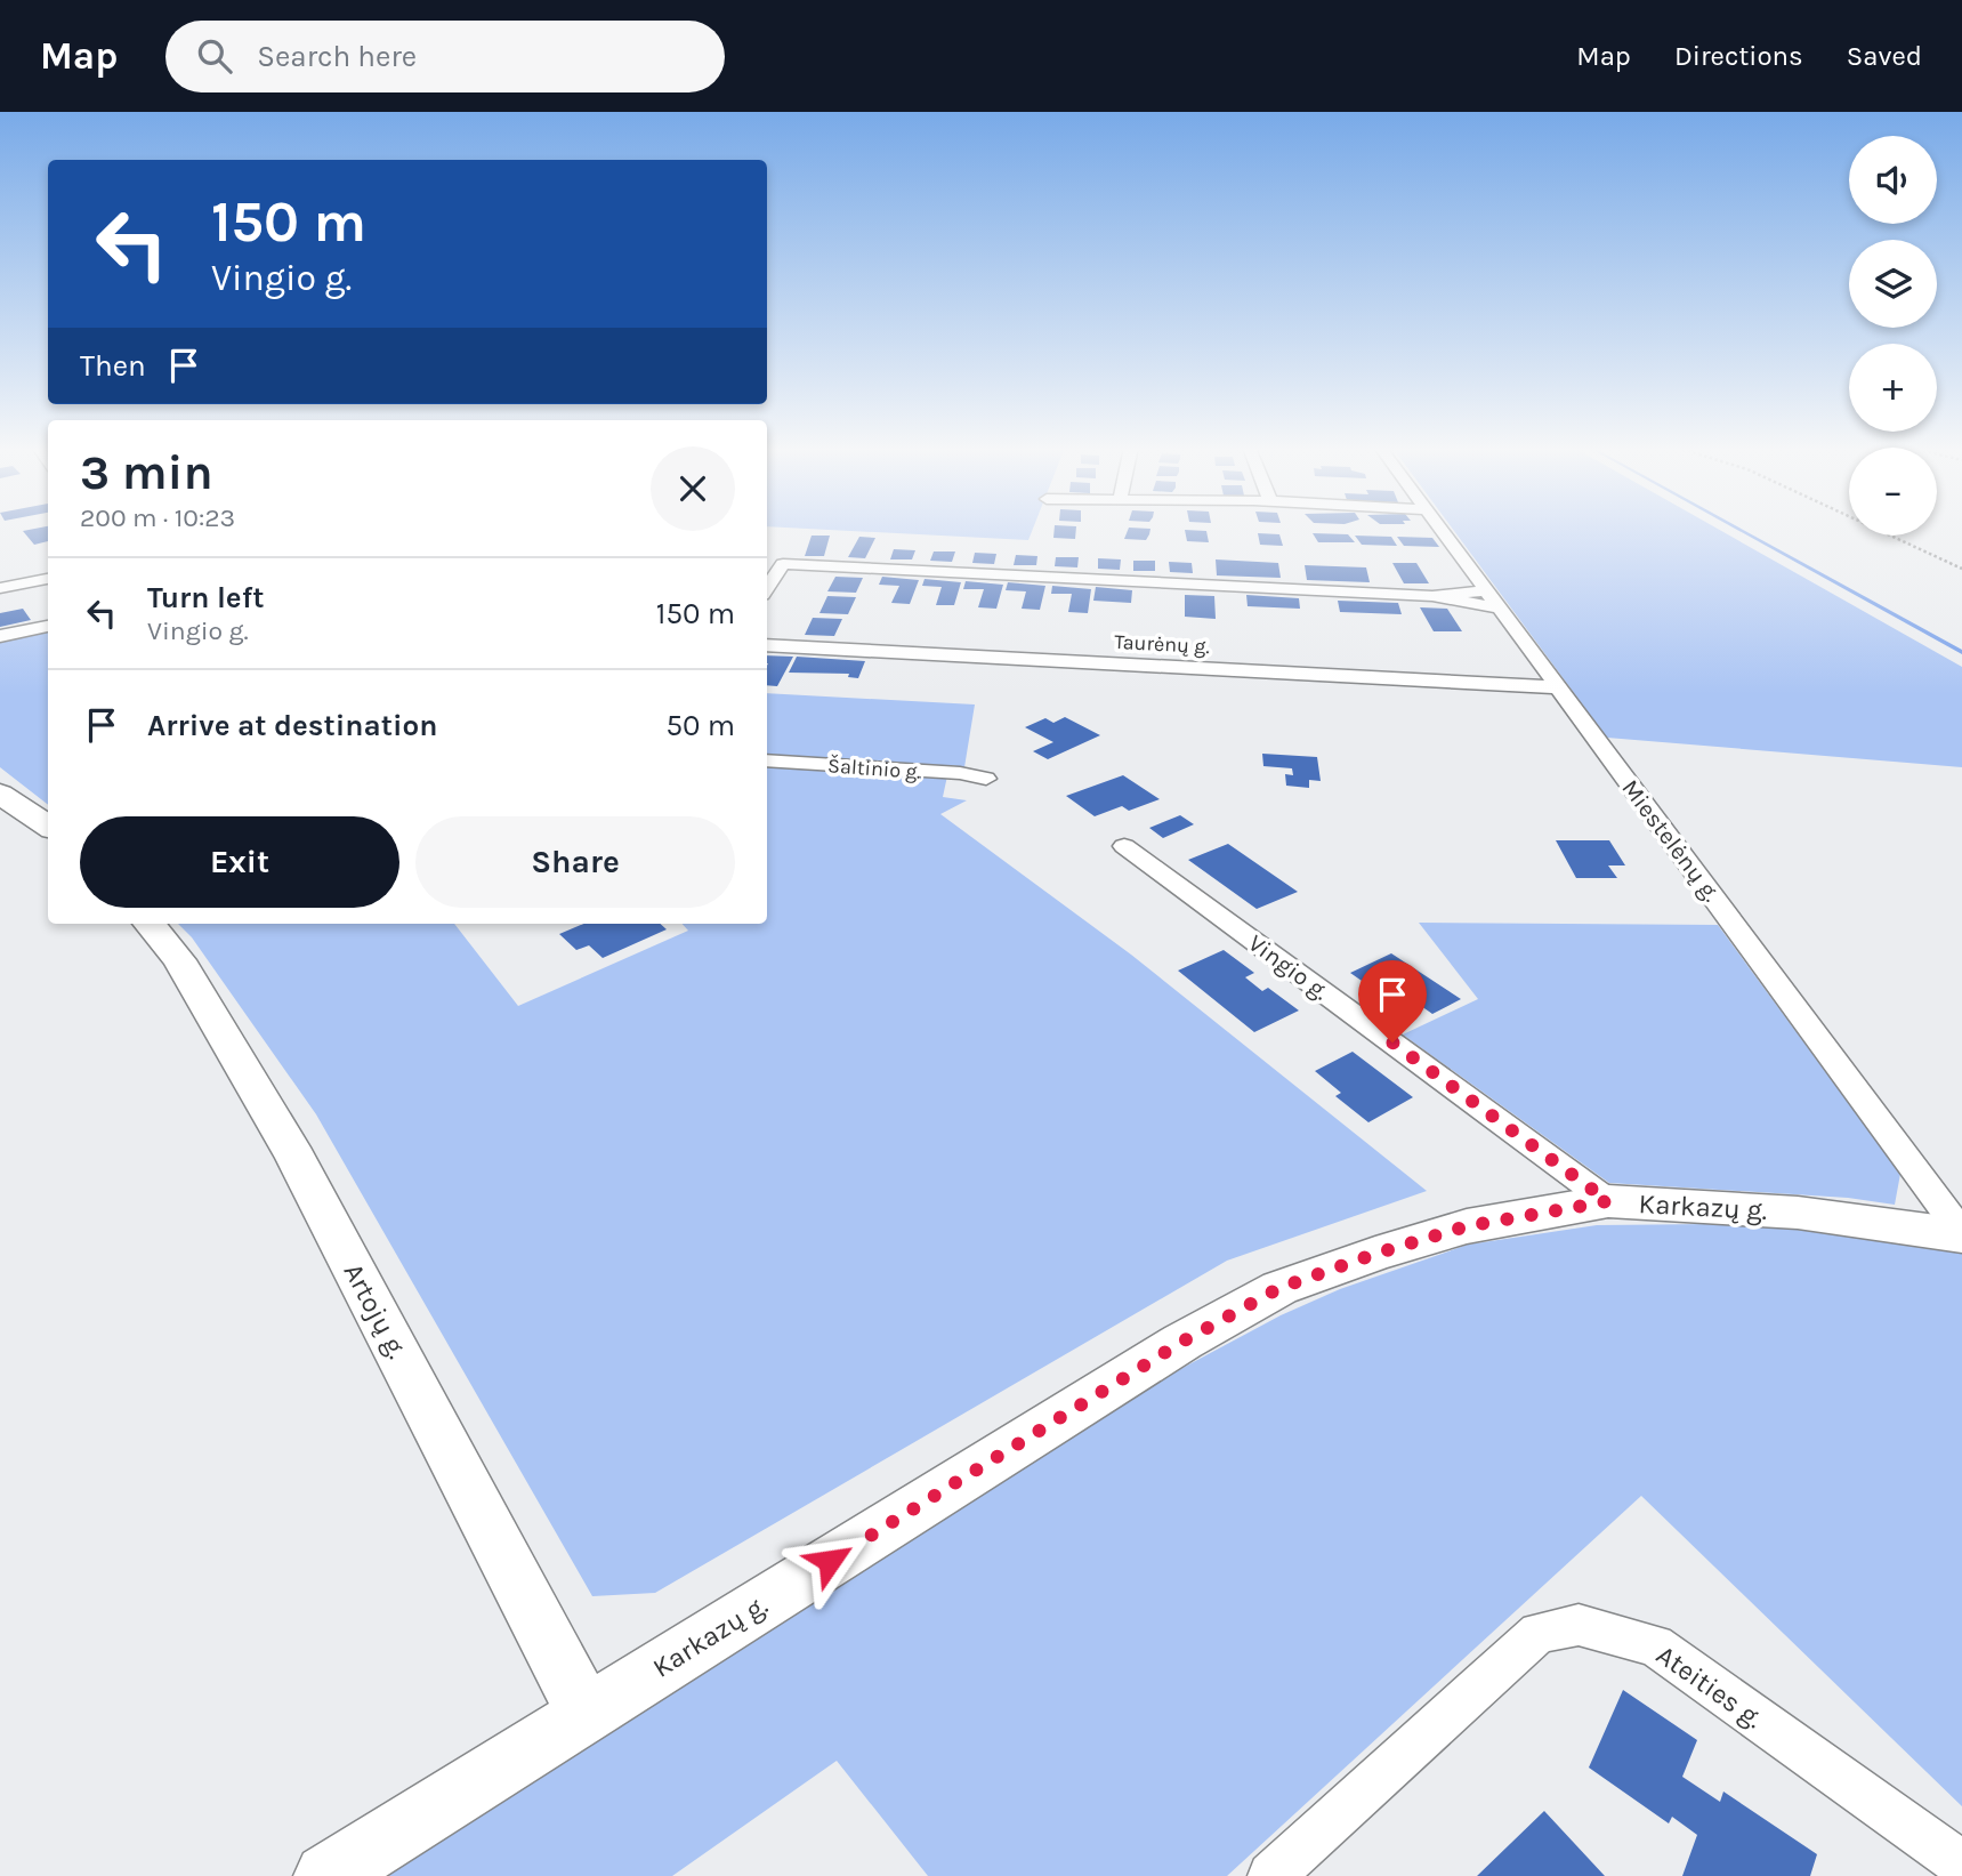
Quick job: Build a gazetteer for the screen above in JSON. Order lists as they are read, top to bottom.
{
  "streets": {
    "main road": ["Karkazų g.", "Artojų g."],
    "street": [
      "Taurėnų g.",
      "Šaltinio g.",
      "Miestelėnų g.",
      "Vingio g.",
      "Ateities g."
    ]
  },
  "crossings": [
    ["Taurėnų g.", "Miestelėnų g."],
    ["Miestelėnų g.", "Karkazų g."],
    ["Vingio g.", "Karkazų g."],
    ["Karkazų g.", "Artojų g."]
  ],
  "page": {
    "header": "Map",
    "search": "Search here",
    "nav": ["Map", "Directions", "Saved"],
    "map_buttons": ["+", "−"],
    "turn": ["150 m", "Vingio g."],
    "then": "Then",
    "heading": ["3 min", "200 m · 10:23"],
    "list": [
      {
        "name": "Turn left",
        "note": "Vingio g.",
        "value": "150 m"
      },
      {
        "name": "Arrive at destination",
        "value": "50 m"
      }
    ],
    "buttons": ["Exit", "Share"]
  }
}
